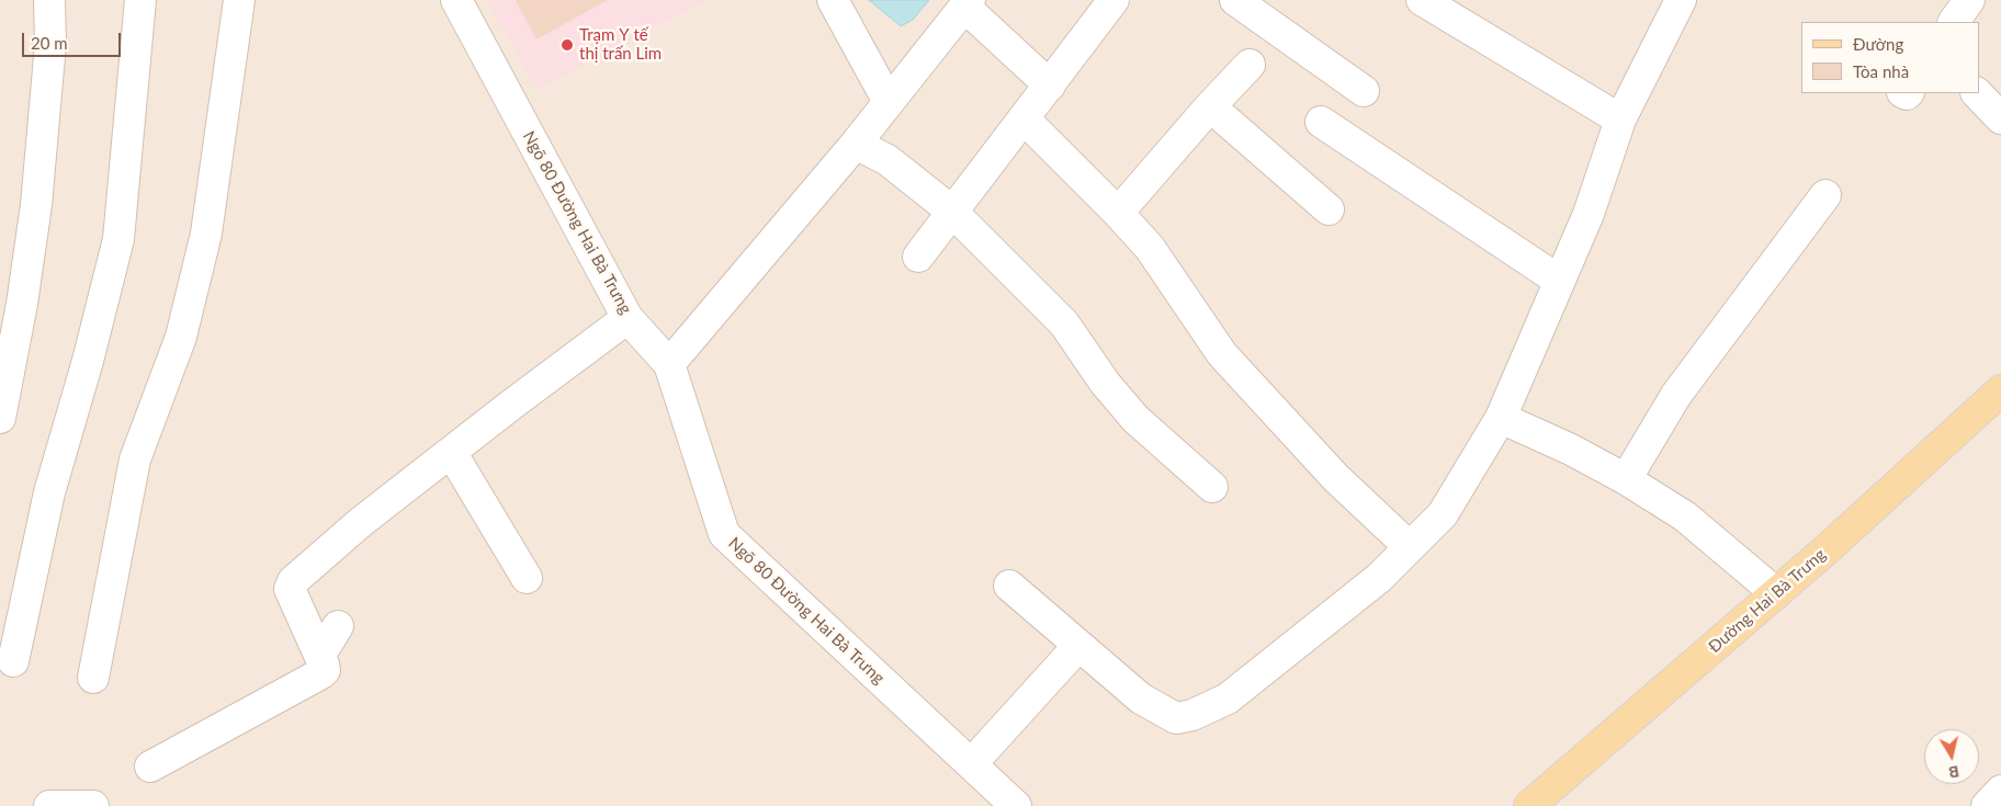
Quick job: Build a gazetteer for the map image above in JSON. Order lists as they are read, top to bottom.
{
  "streets": {
    "main road": ["Đường Hai Bà Trưng"],
    "street": ["Ngõ 80 Đường Hai Bà Trưng"]
  },
  "places": ["Trạm Y tế thị trấn Lim"],
  "legend": ["Đường", "Tòa nhà"],
  "scale_bar": "20 m",
  "north": "bottom"
}
